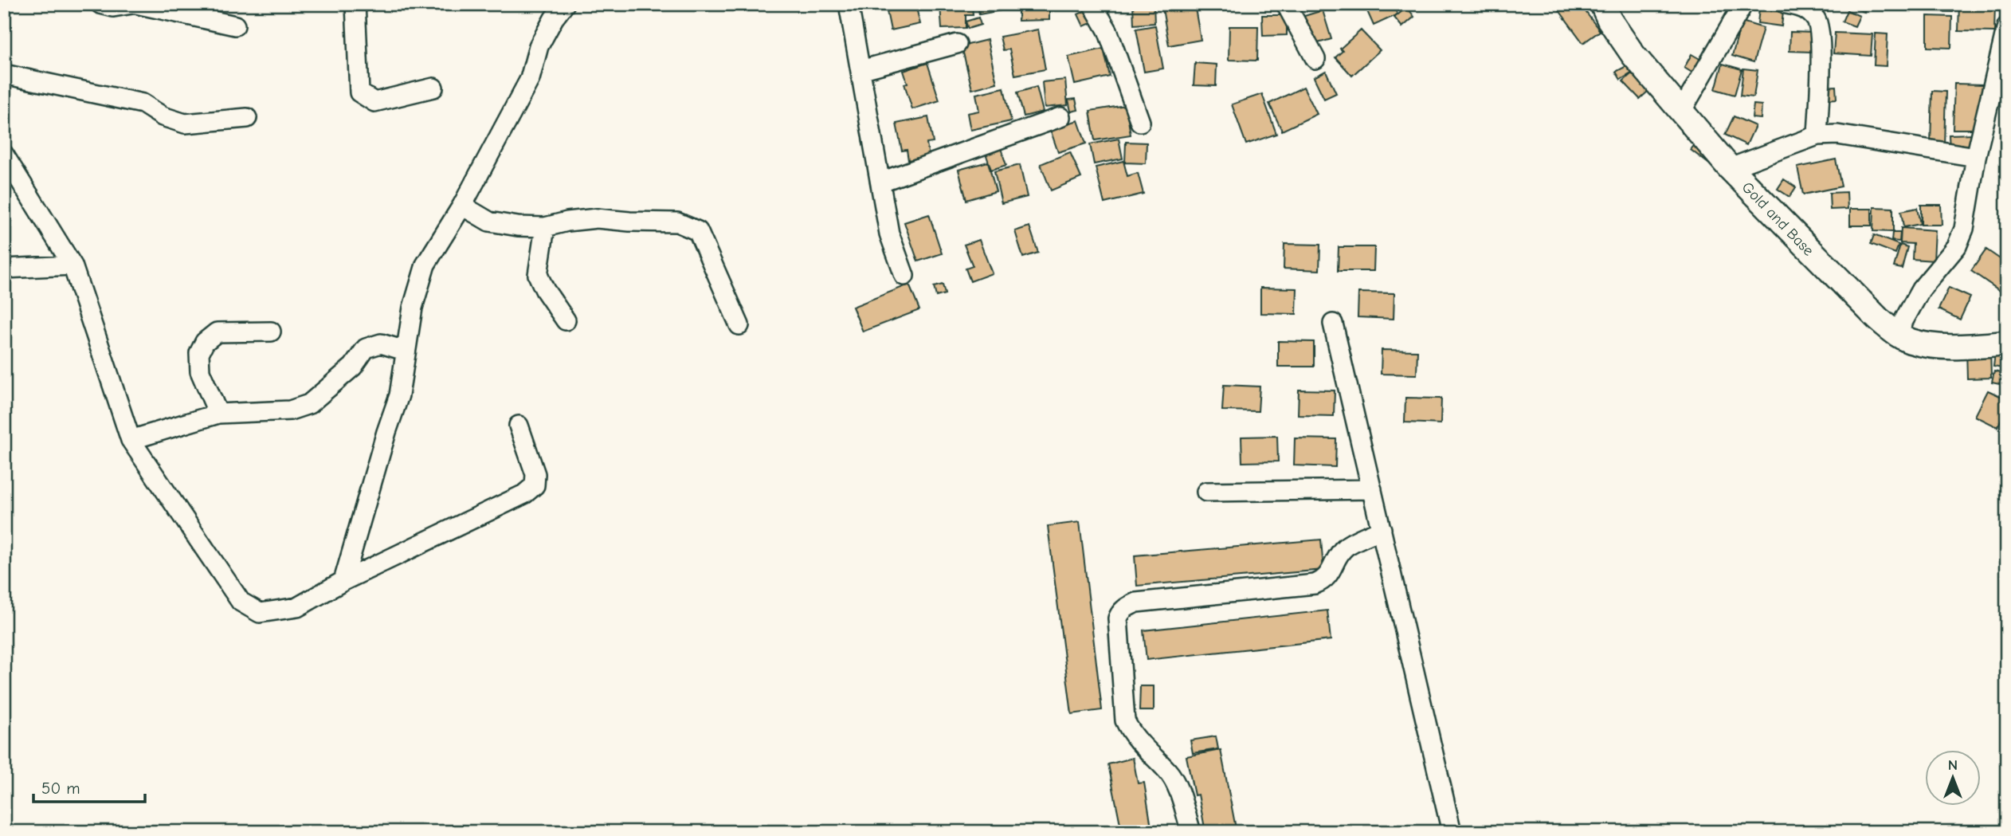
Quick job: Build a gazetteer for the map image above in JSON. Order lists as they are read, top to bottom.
{
  "streets": {
    "main road": ["Gold and Base"]
  },
  "scale_bar": "50 m",
  "north": "top"
}
